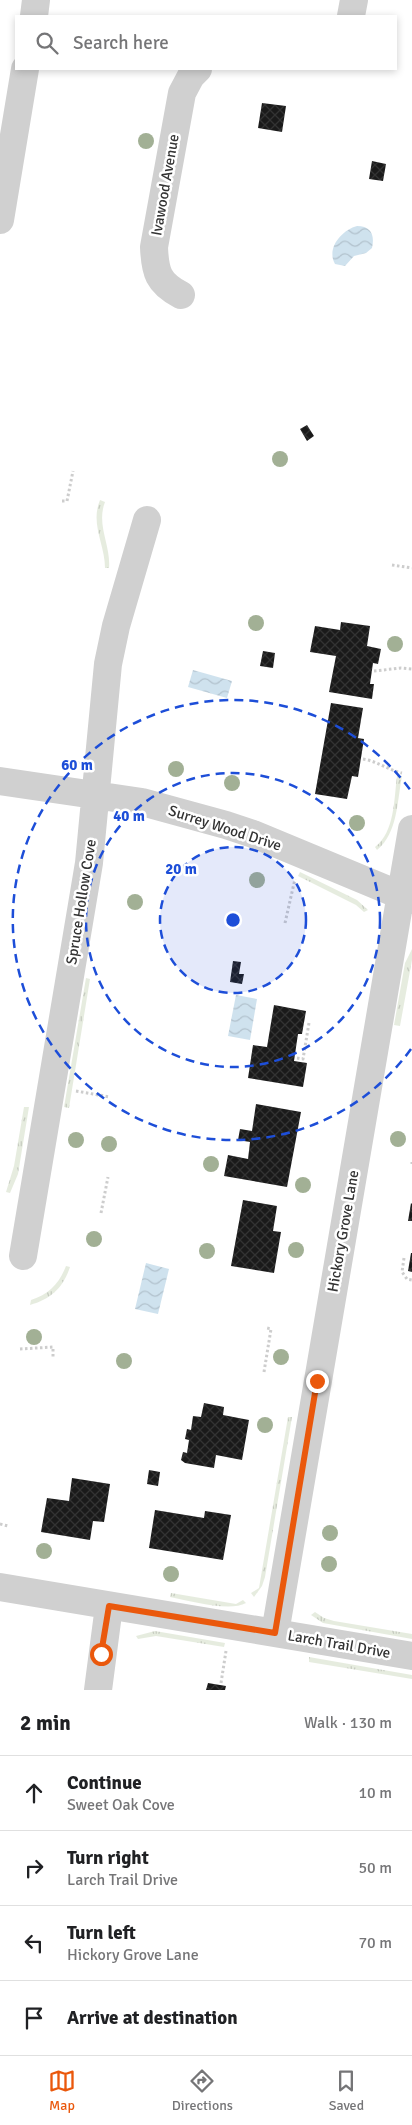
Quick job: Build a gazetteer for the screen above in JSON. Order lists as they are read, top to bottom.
{
  "streets": {
    "street": [
      "Ivawood Avenue",
      "Surrey Wood Drive",
      "Spruce Hollow Cove",
      "Hickory Grove Lane",
      "Larch Trail Drive"
    ]
  },
  "crossings": [
    ["Surrey Wood Drive", "Spruce Hollow Cove"],
    ["Surrey Wood Drive", "Hickory Grove Lane"],
    ["Hickory Grove Lane", "Larch Trail Drive"]
  ],
  "page": {
    "search": "Search here",
    "heading": ["2 min", "Walk · 130 m"],
    "list": [
      ["Continue", "Sweet Oak Cove", "10 m"],
      ["Turn right", "Larch Trail Drive", "50 m"],
      ["Turn left", "Hickory Grove Lane", "70 m"],
      "Arrive at destination"
    ],
    "nav": ["Map", "Directions", "Saved"]
  },
  "rings": ["60 m", "40 m", "20 m"]
}
